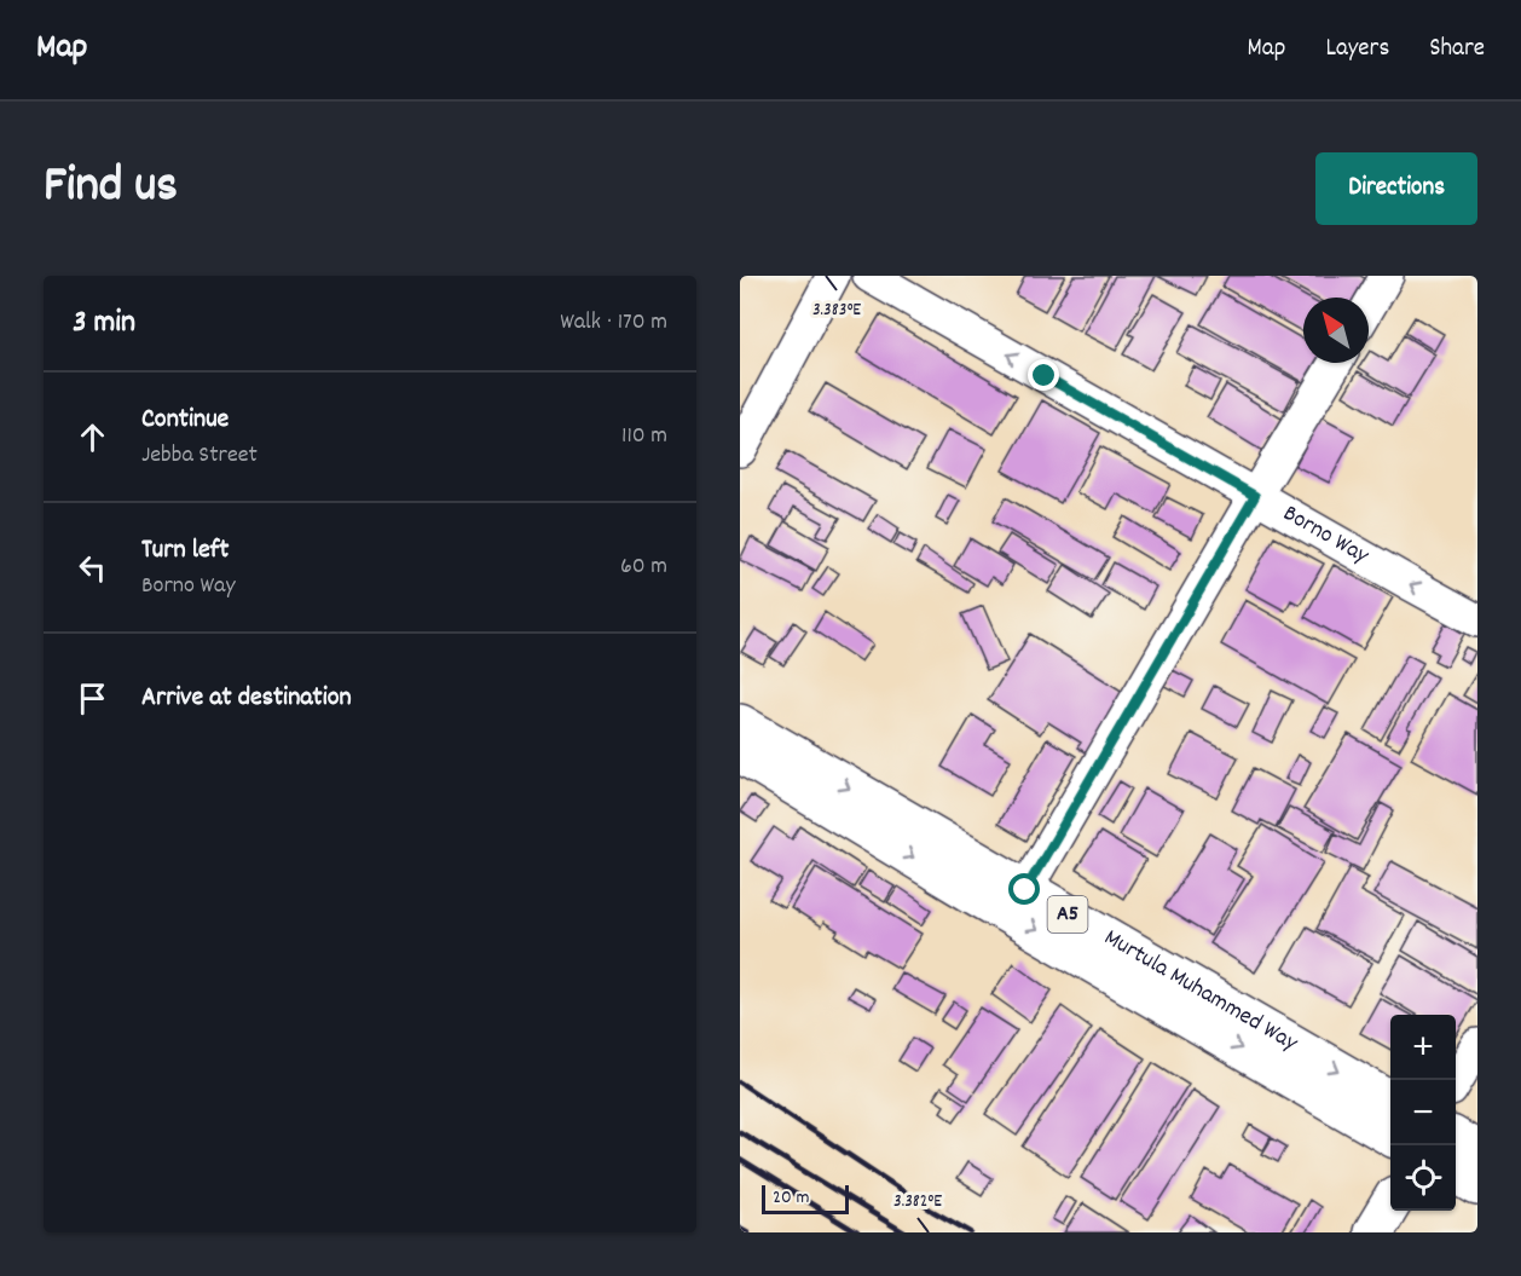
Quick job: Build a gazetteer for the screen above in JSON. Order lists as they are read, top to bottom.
{
  "streets": {
    "main road": ["A5", "Murtula Muhammed Way"],
    "street": ["Borno Way"]
  },
  "one_way": ["Borno Way"],
  "scale_bar": "20 m",
  "north": "top left",
  "page": {
    "header": "Map",
    "nav": ["Map", "Layers", "Share"],
    "title": "Find us",
    "buttons": "Directions",
    "heading": ["3 min", "Walk · 170 m"],
    "list": [
      ["Continue", "Jebba Street", "110 m"],
      ["Turn left", "Borno Way", "60 m"],
      "Arrive at destination"
    ],
    "map_buttons": ["+", "−"],
    "scale": "20 m"
  },
  "coordinates": ["3.383°E", "3.382°E"]
}
